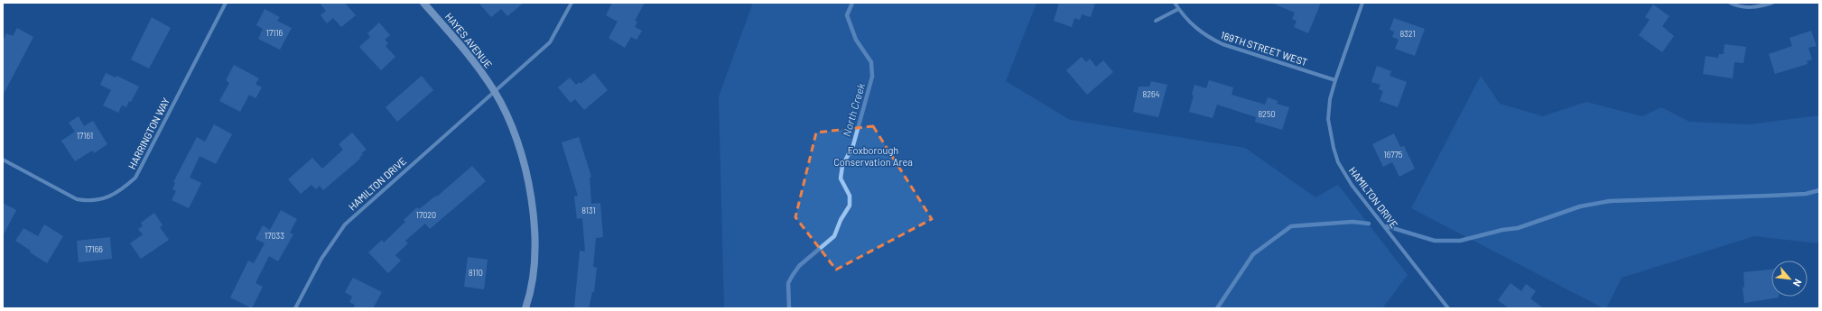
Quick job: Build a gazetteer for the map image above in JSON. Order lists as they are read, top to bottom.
{
  "streets": {
    "street": [
      "HAYES AVENUE",
      "169TH STREET WEST",
      "HARRINGTON WAY",
      "HAMILTON DRIVE"
    ]
  },
  "crossings": [
    ["HAYES AVENUE", "HAMILTON DRIVE"],
    ["169TH STREET WEST", "HAMILTON DRIVE"]
  ],
  "water": ["North Creek"],
  "parks": ["Foxborough Conservation Area"],
  "house_numbers": [
    "17116",
    "8321",
    "8264",
    "8250",
    "17161",
    "16775",
    "8131",
    "17020",
    "17033",
    "17166",
    "8110"
  ],
  "north": "bottom right"
}
